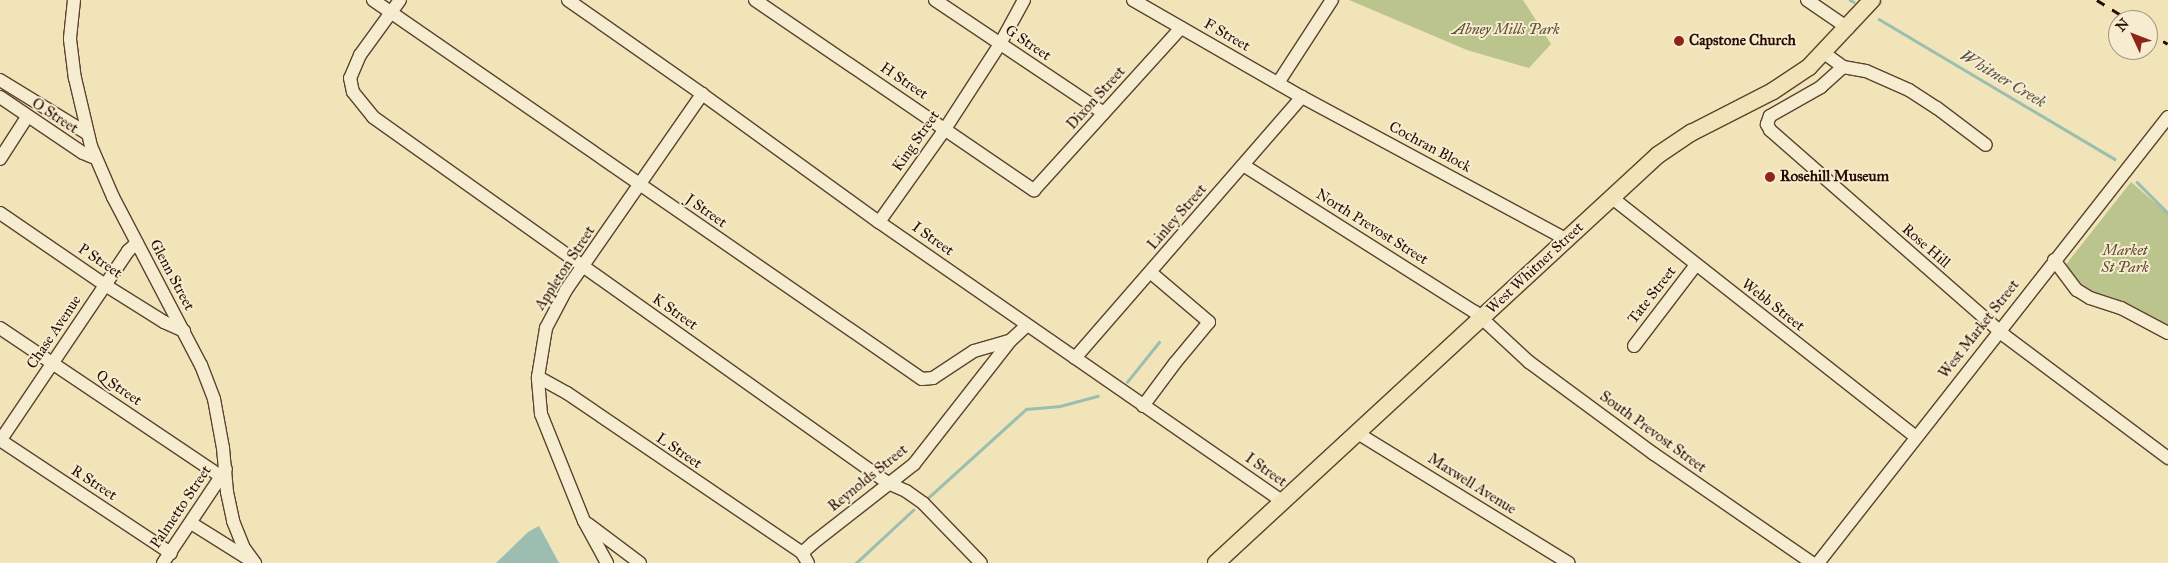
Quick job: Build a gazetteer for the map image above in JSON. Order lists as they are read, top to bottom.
{
  "streets": {
    "main road": ["West Whitner Street"],
    "street": [
      "F Street",
      "G Street",
      "H Street",
      "Dixon Street",
      "O Street",
      "King Street",
      "Cochran Block",
      "J Street",
      "Linley Street",
      "North Prevost Street",
      "I Street",
      "Rose Hill",
      "P Street",
      "Appleton Street",
      "Glenn Street",
      "Tate Street",
      "Webb Street",
      "K Street",
      "West Market Street",
      "Chase Avenue",
      "Q Street",
      "South Prevost Street",
      "L Street",
      "Reynolds Street",
      "R Street",
      "Maxwell Avenue",
      "Palmetto Street"
    ]
  },
  "crossings": [
    ["F Street", "Dixon Street"],
    ["F Street", "Cochran Block"],
    ["G Street", "Dixon Street"],
    ["G Street", "King Street"],
    ["H Street", "Dixon Street"],
    ["H Street", "King Street"],
    ["O Street", "Glenn Street"],
    ["King Street", "I Street"],
    ["Cochran Block", "Linley Street"],
    ["Cochran Block", "West Whitner Street"],
    ["J Street", "I Street"],
    ["J Street", "Appleton Street"],
    ["J Street", "K Street"],
    ["J Street", "Reynolds Street"],
    ["Linley Street", "North Prevost Street"],
    ["Linley Street", "I Street"],
    ["North Prevost Street", "West Whitner Street"],
    ["North Prevost Street", "South Prevost Street"],
    ["I Street", "Appleton Street"],
    ["I Street", "West Whitner Street"],
    ["Rose Hill", "West Market Street"],
    ["P Street", "Glenn Street"],
    ["P Street", "Chase Avenue"],
    ["Appleton Street", "K Street"],
    ["Appleton Street", "L Street"],
    ["West Whitner Street", "Webb Street"],
    ["West Whitner Street", "South Prevost Street"],
    ["West Whitner Street", "Maxwell Avenue"],
    ["Glenn Street", "Chase Avenue"],
    ["Glenn Street", "Q Street"],
    ["Glenn Street", "Palmetto Street"],
    ["Tate Street", "Webb Street"],
    ["Webb Street", "West Market Street"],
    ["K Street", "Reynolds Street"],
    ["Chase Avenue", "Q Street"],
    ["Chase Avenue", "R Street"],
    ["Q Street", "Palmetto Street"],
    ["L Street", "Reynolds Street"],
    ["R Street", "Palmetto Street"]
  ],
  "water": ["Whitner Creek"],
  "parks": ["Abney Mills Park", "Market St Park"],
  "places": ["Capstone Church", "Rosehill Museum"],
  "north": "top left"
}
